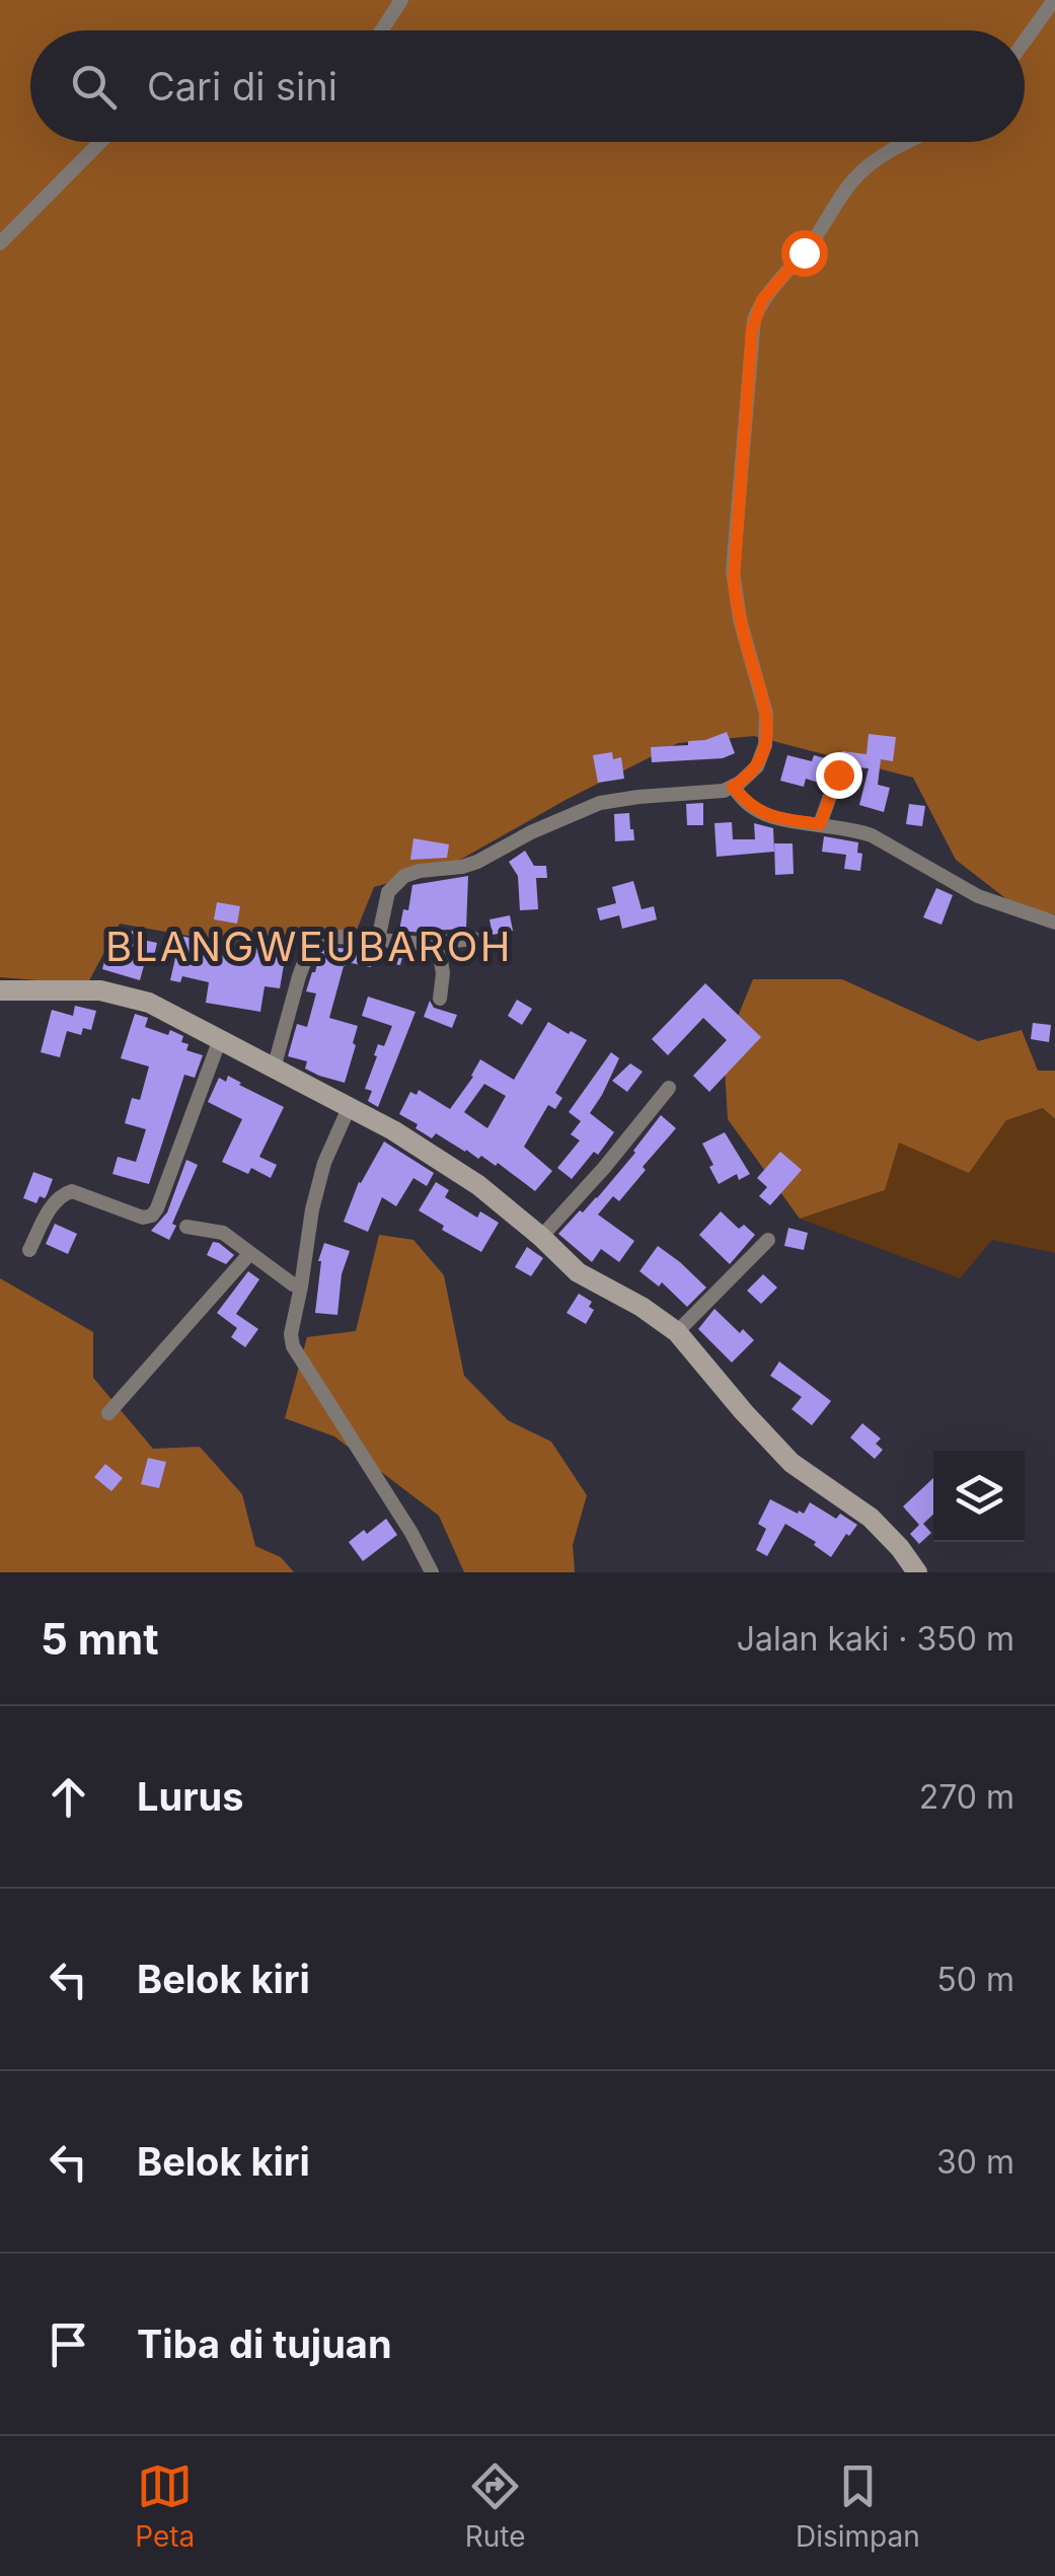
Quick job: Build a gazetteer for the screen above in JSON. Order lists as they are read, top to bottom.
{
  "districts": ["BLANGWEUBAROH"],
  "page": {
    "search": "Cari di sini",
    "heading": ["5 mnt", "Jalan kaki · 350 m"],
    "list": [
      ["Lurus", "270 m"],
      ["Belok kiri", "50 m"],
      ["Belok kiri", "30 m"],
      "Tiba di tujuan"
    ],
    "nav": ["Peta", "Rute", "Disimpan"]
  }
}
